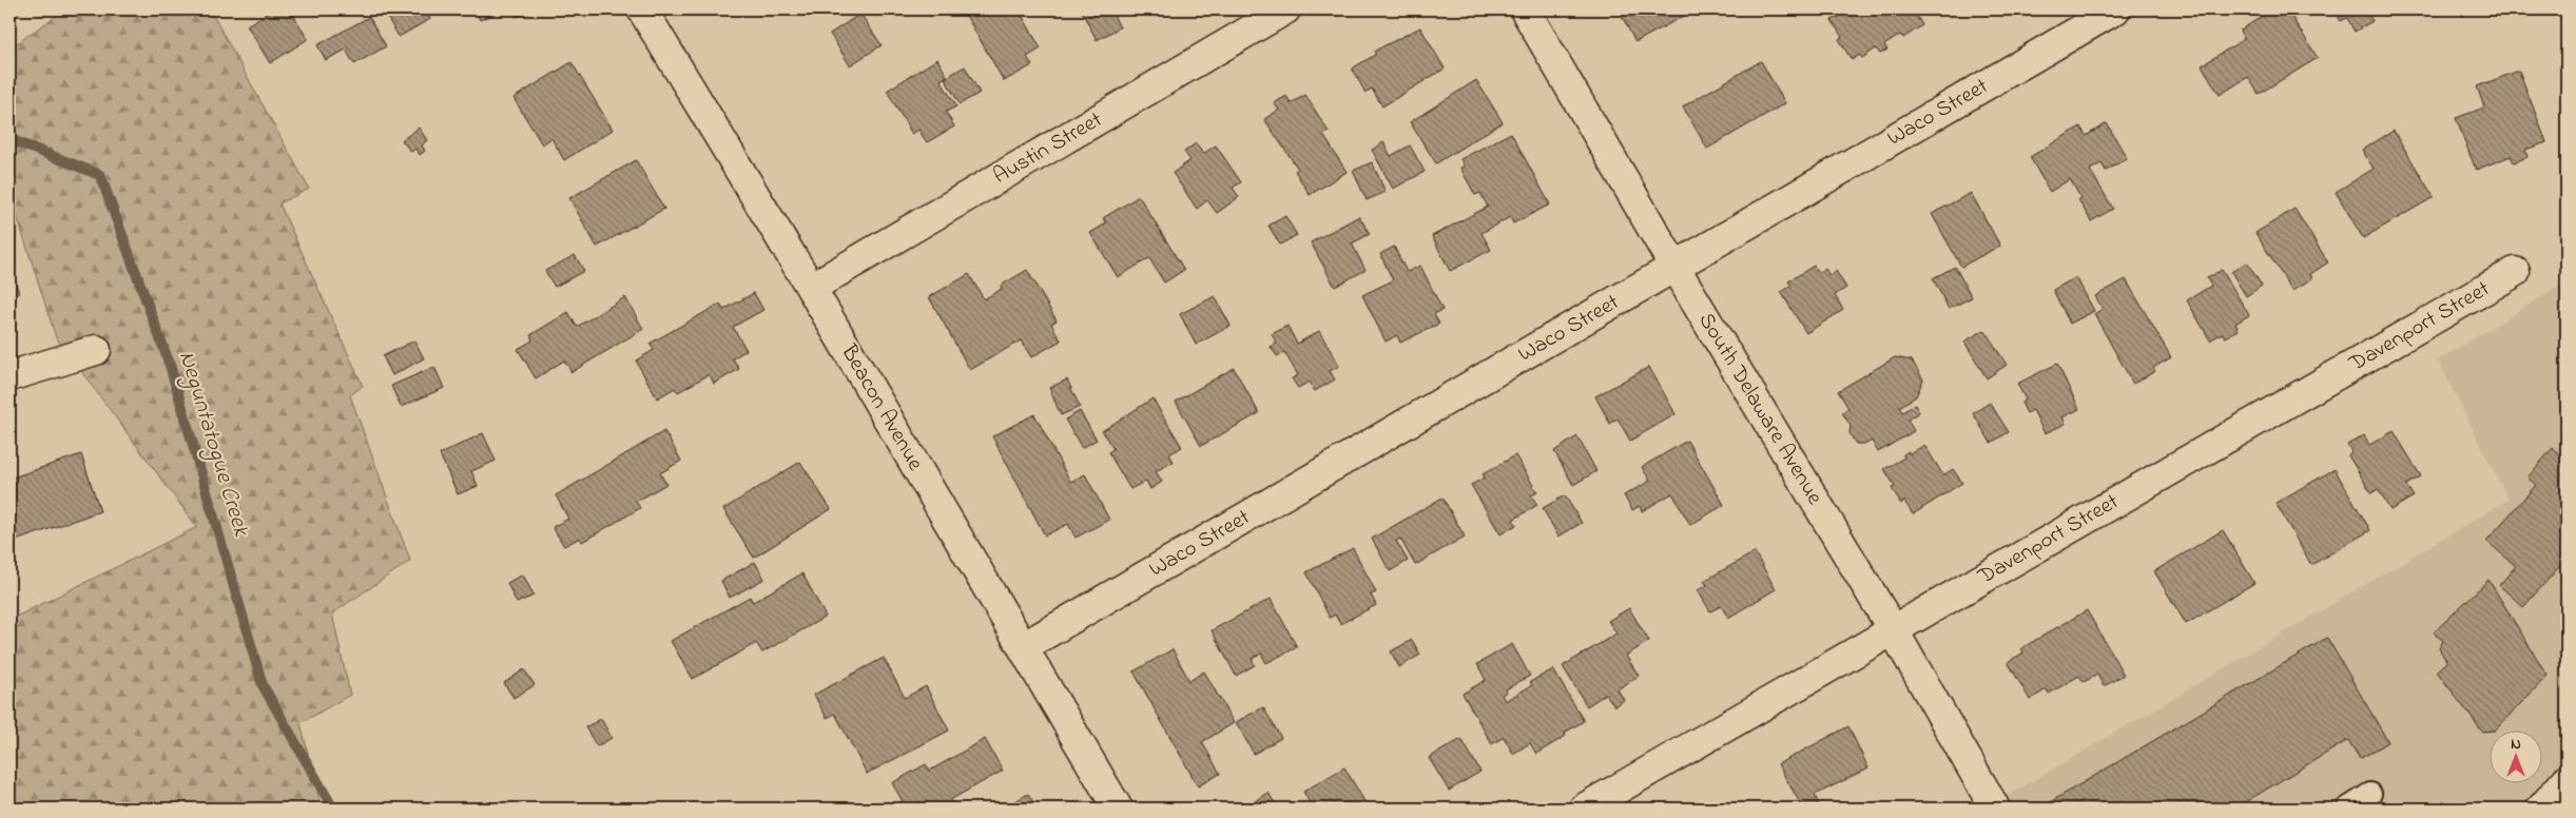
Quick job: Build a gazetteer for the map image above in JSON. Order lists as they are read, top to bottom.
{
  "streets": {
    "street": [
      "Waco Street",
      "Austin Street",
      "Davenport Street",
      "Beacon Avenue",
      "South Delaware Avenue"
    ]
  },
  "crossings": [
    ["Waco Street", "Beacon Avenue"],
    ["Waco Street", "South Delaware Avenue"],
    ["Austin Street", "Beacon Avenue"],
    ["Davenport Street", "South Delaware Avenue"]
  ],
  "water": ["Neguntatogue Creek"],
  "north": "top"
}
